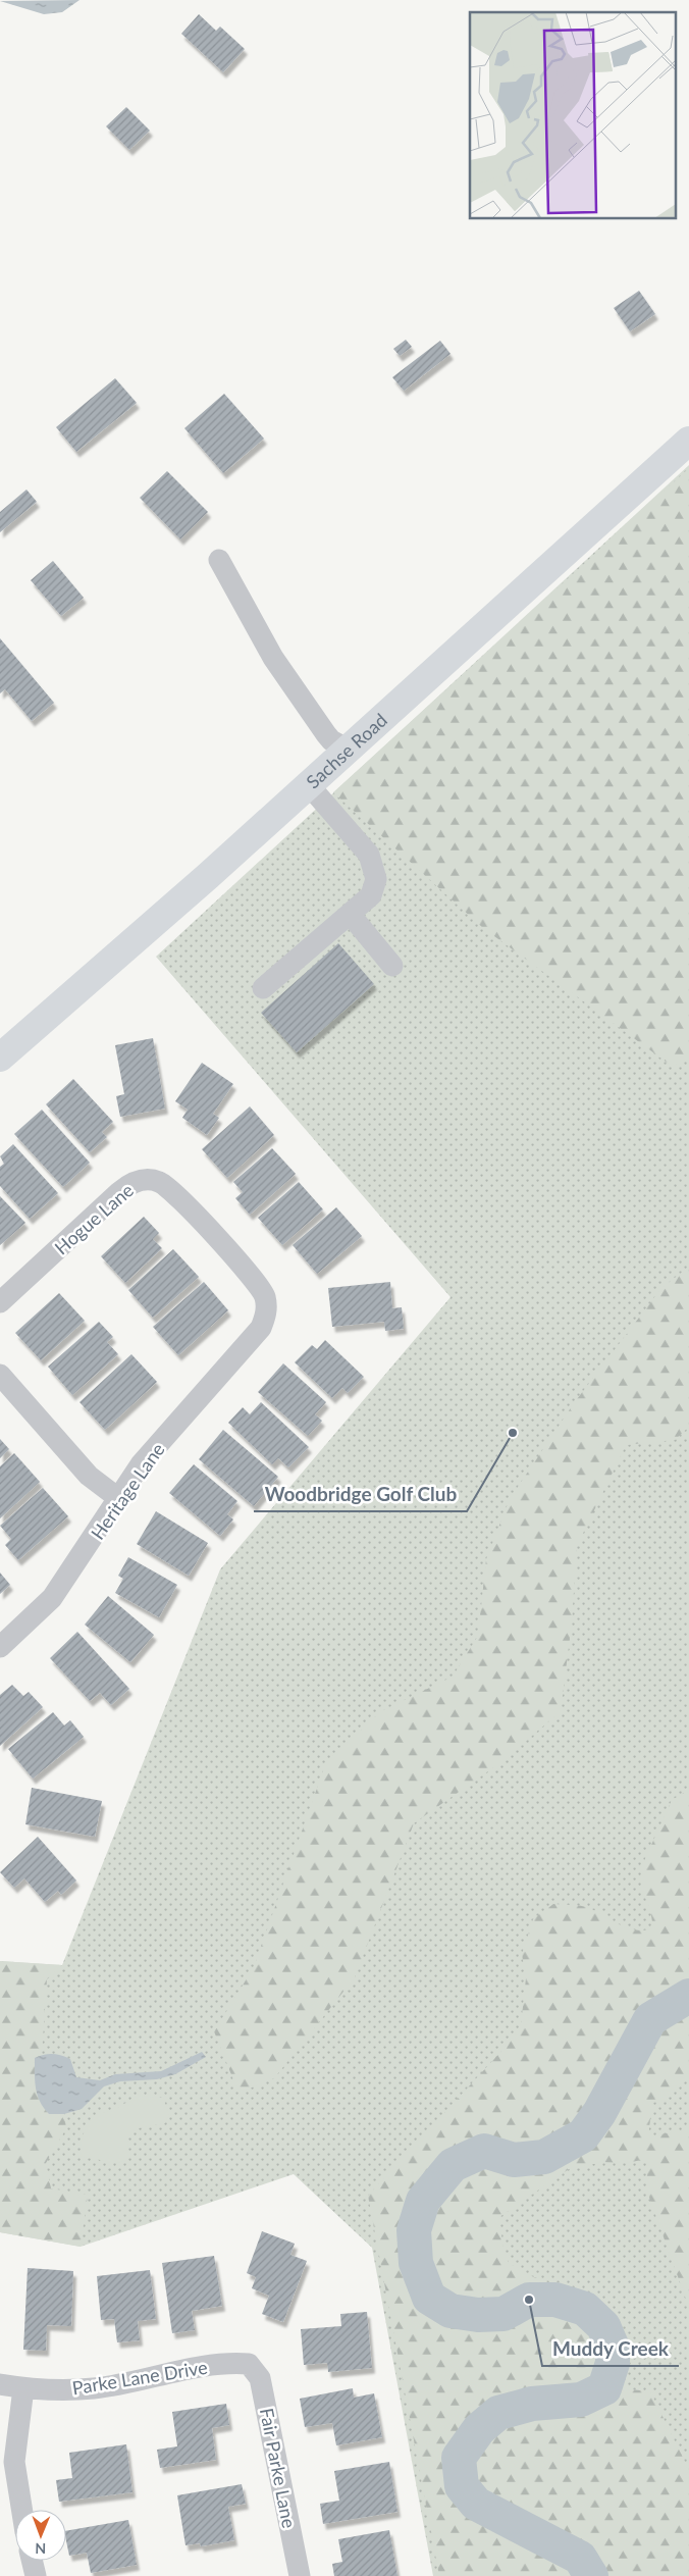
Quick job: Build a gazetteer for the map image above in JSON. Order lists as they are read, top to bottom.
{
  "streets": {
    "main road": ["Sachse Road"],
    "street": [
      "Hogue Lane",
      "Heritage Lane",
      "Parke Lane Drive",
      "Fair Parke Lane"
    ]
  },
  "crossings": [
    ["Hogue Lane", "Heritage Lane"],
    ["Parke Lane Drive", "Fair Parke Lane"]
  ],
  "places": ["Woodbridge Golf Club", "Muddy Creek"],
  "north": "bottom"
}
